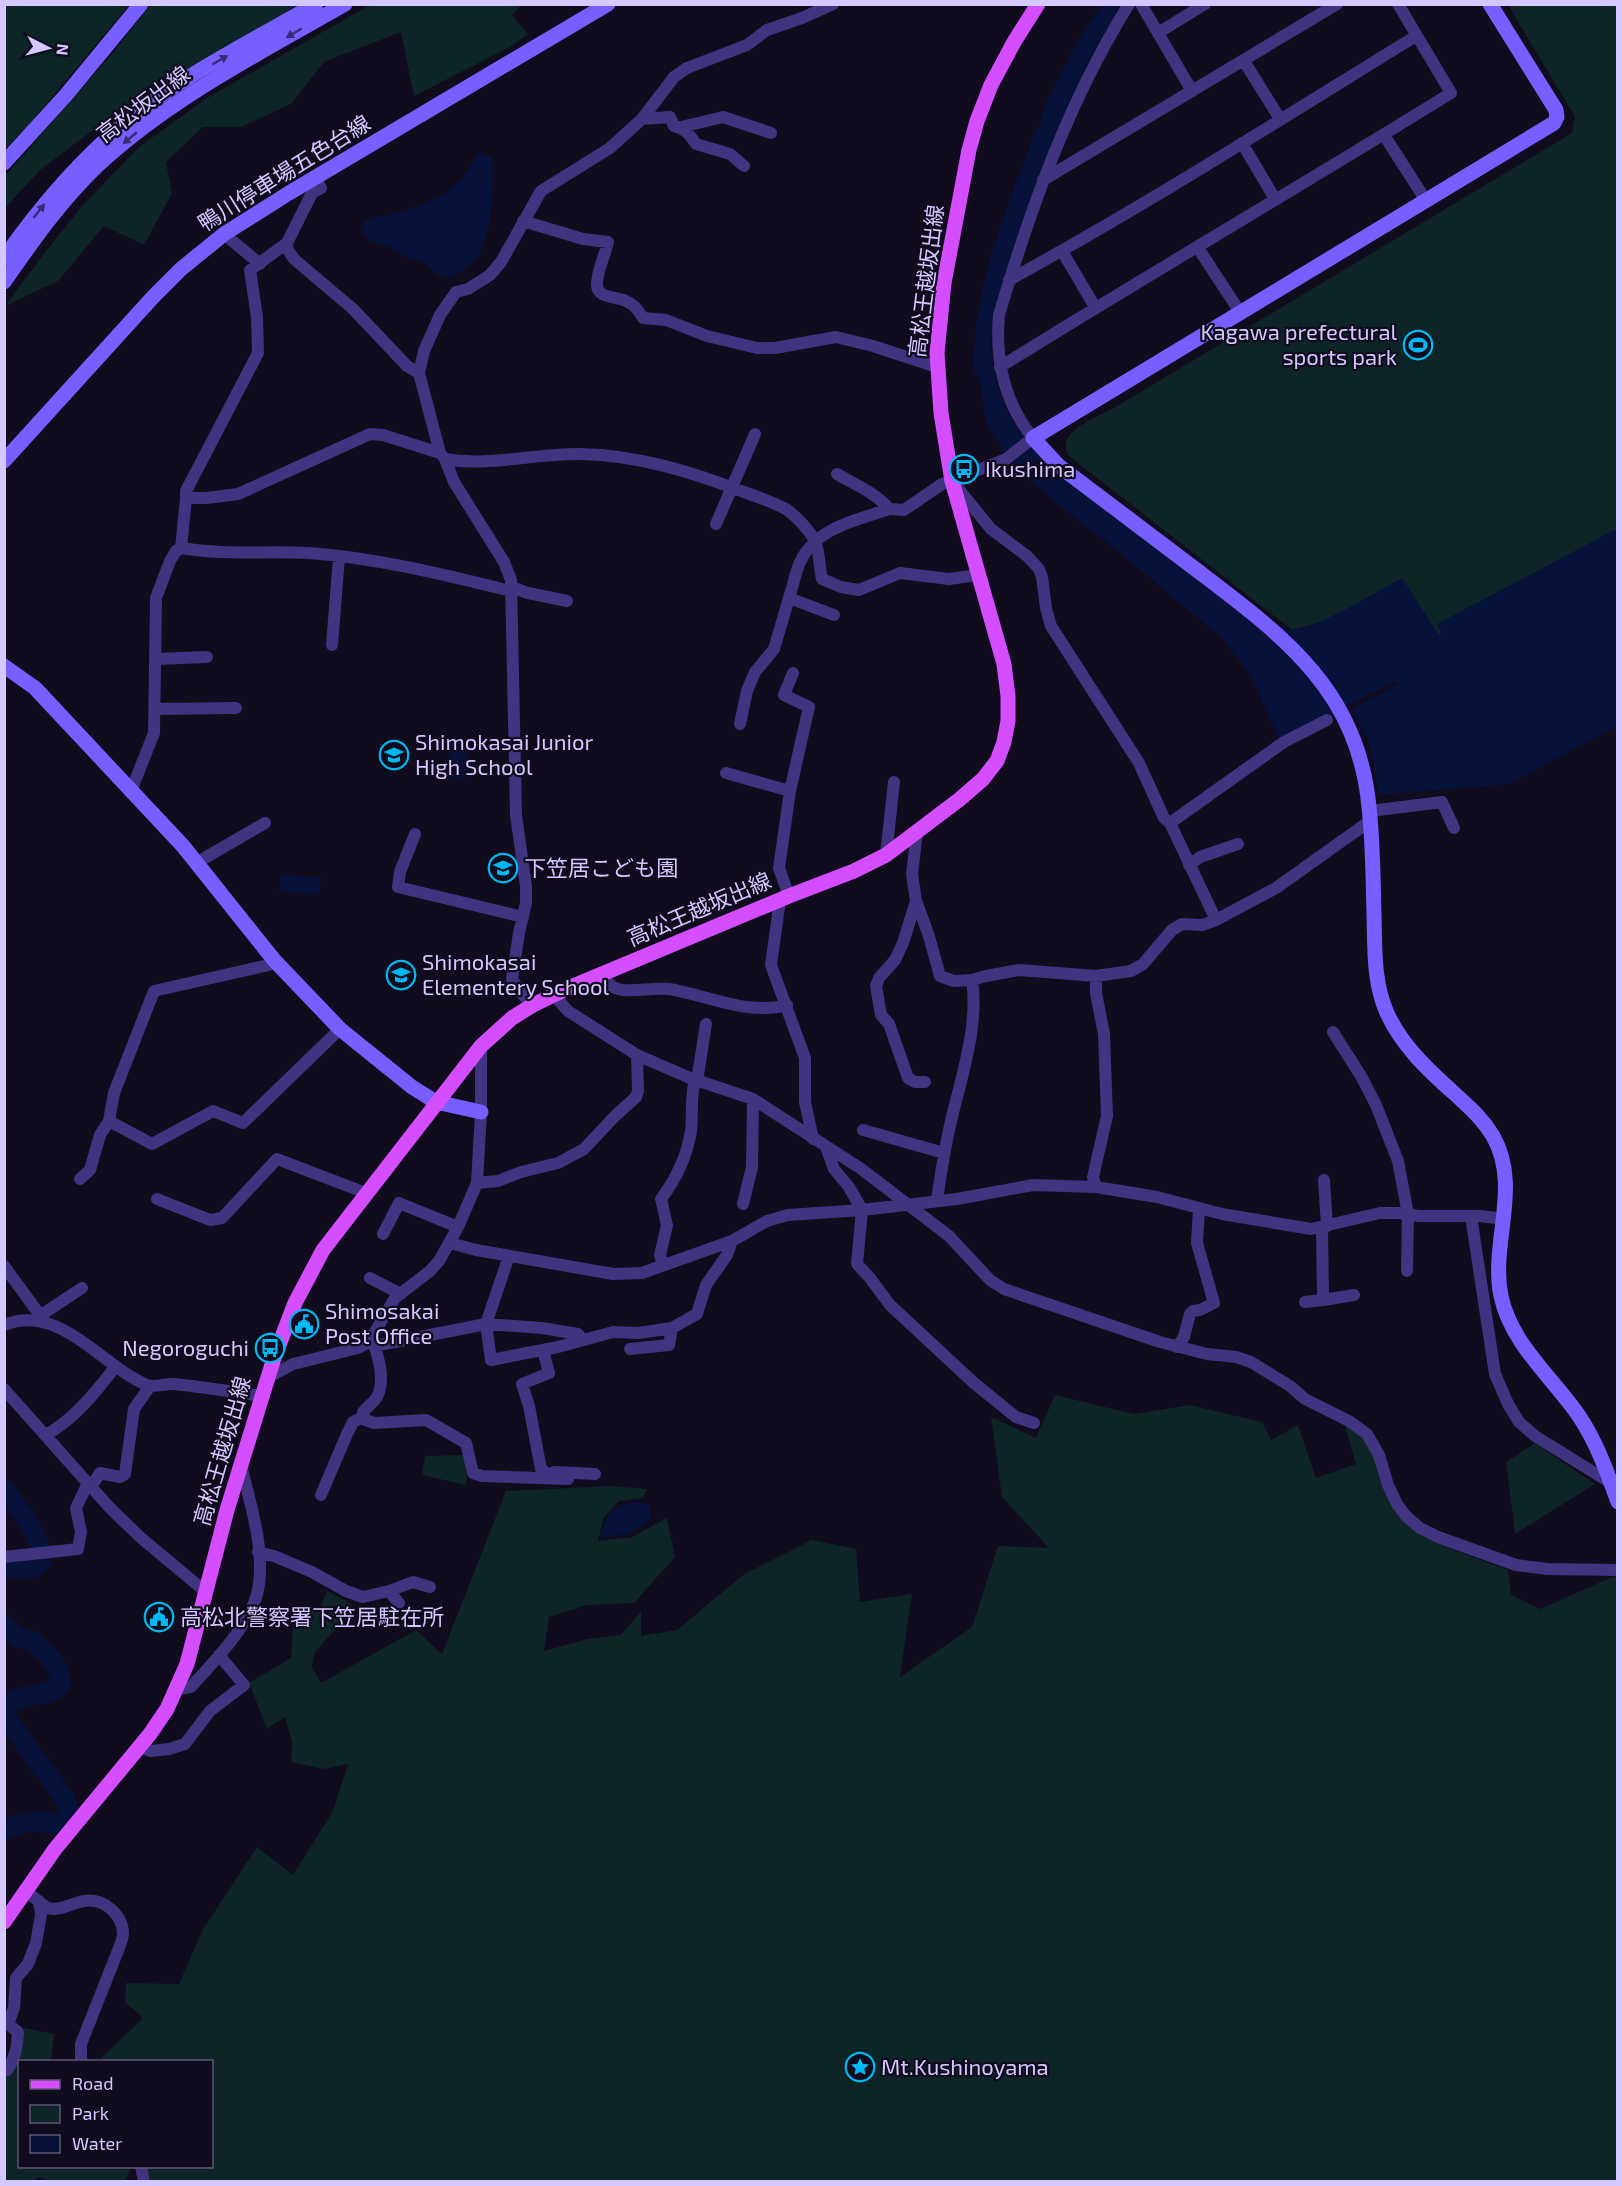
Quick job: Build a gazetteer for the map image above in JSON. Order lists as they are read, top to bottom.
{
  "streets": {
    "main road": ["高松王越坂出線"],
    "street": ["高松坂出線", "鴨川停車場五色台線"]
  },
  "places": {
    "sports": ["Kagawa prefectural sports park"],
    "bus stop": ["Ikushima", "Negoroguchi"],
    "school or university": ["Shimokasai Junior High School", "下笠居こども園", "Shimokasai Elementery School"],
    "public building": ["Shimosakai Post Office", "高松北警察署下笠居駐在所"],
    "place": ["Mt.Kushinoyama"]
  },
  "legend": ["Road", "Park", "Water"],
  "north": "right"
}
